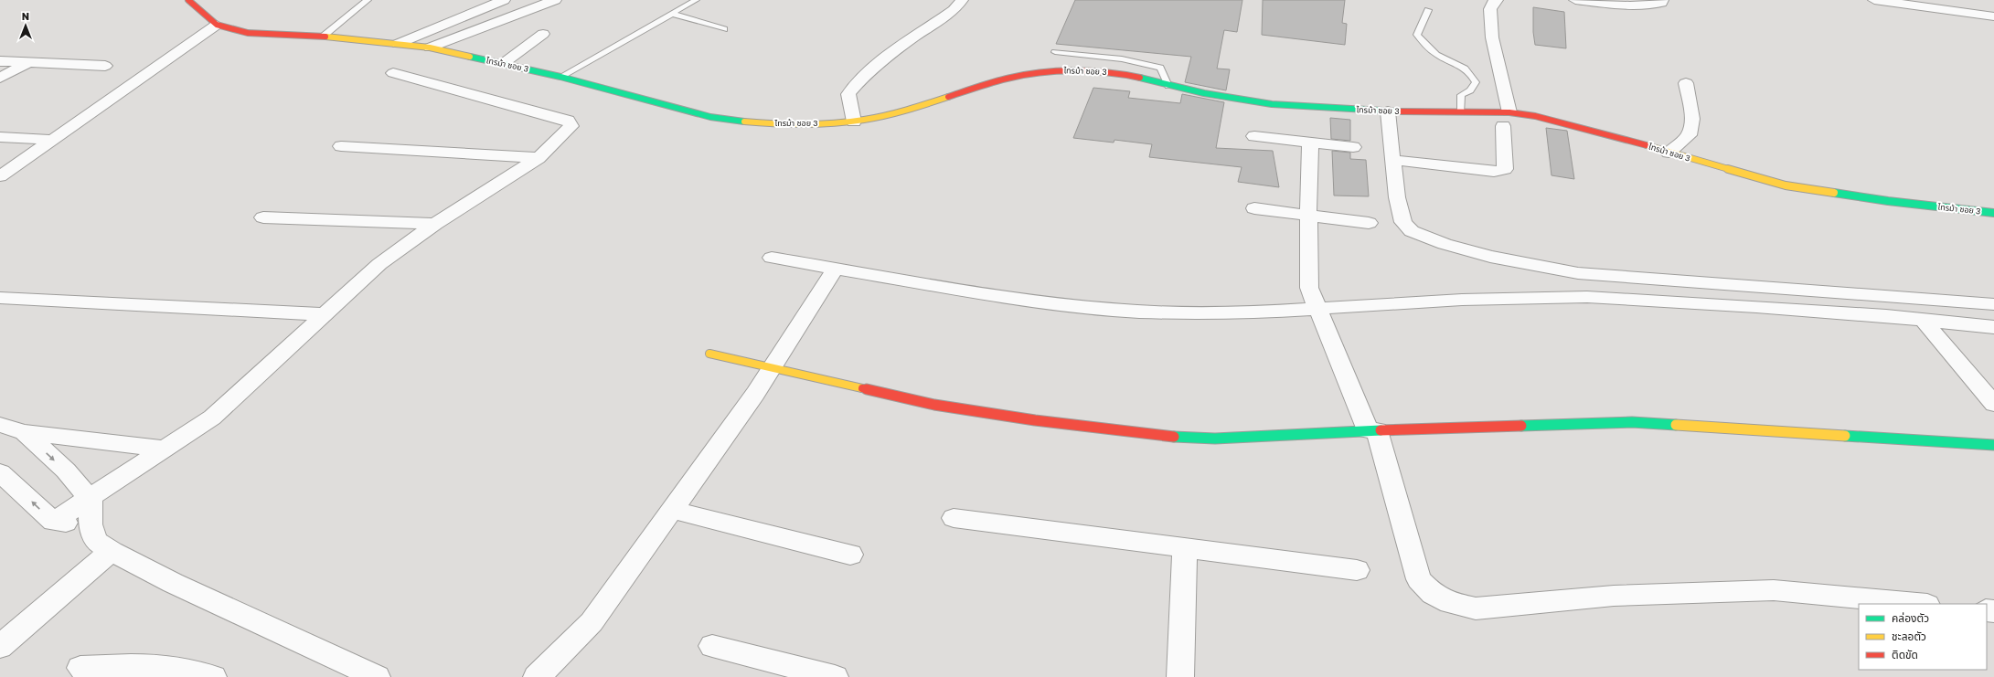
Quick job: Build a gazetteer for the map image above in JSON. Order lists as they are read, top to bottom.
{
  "streets": {
    "street": ["ไทรม้า ซอย 3"]
  },
  "legend": ["คล่องตัว", "ชะลอตัว", "ติดขัด"],
  "north": "top"
}
